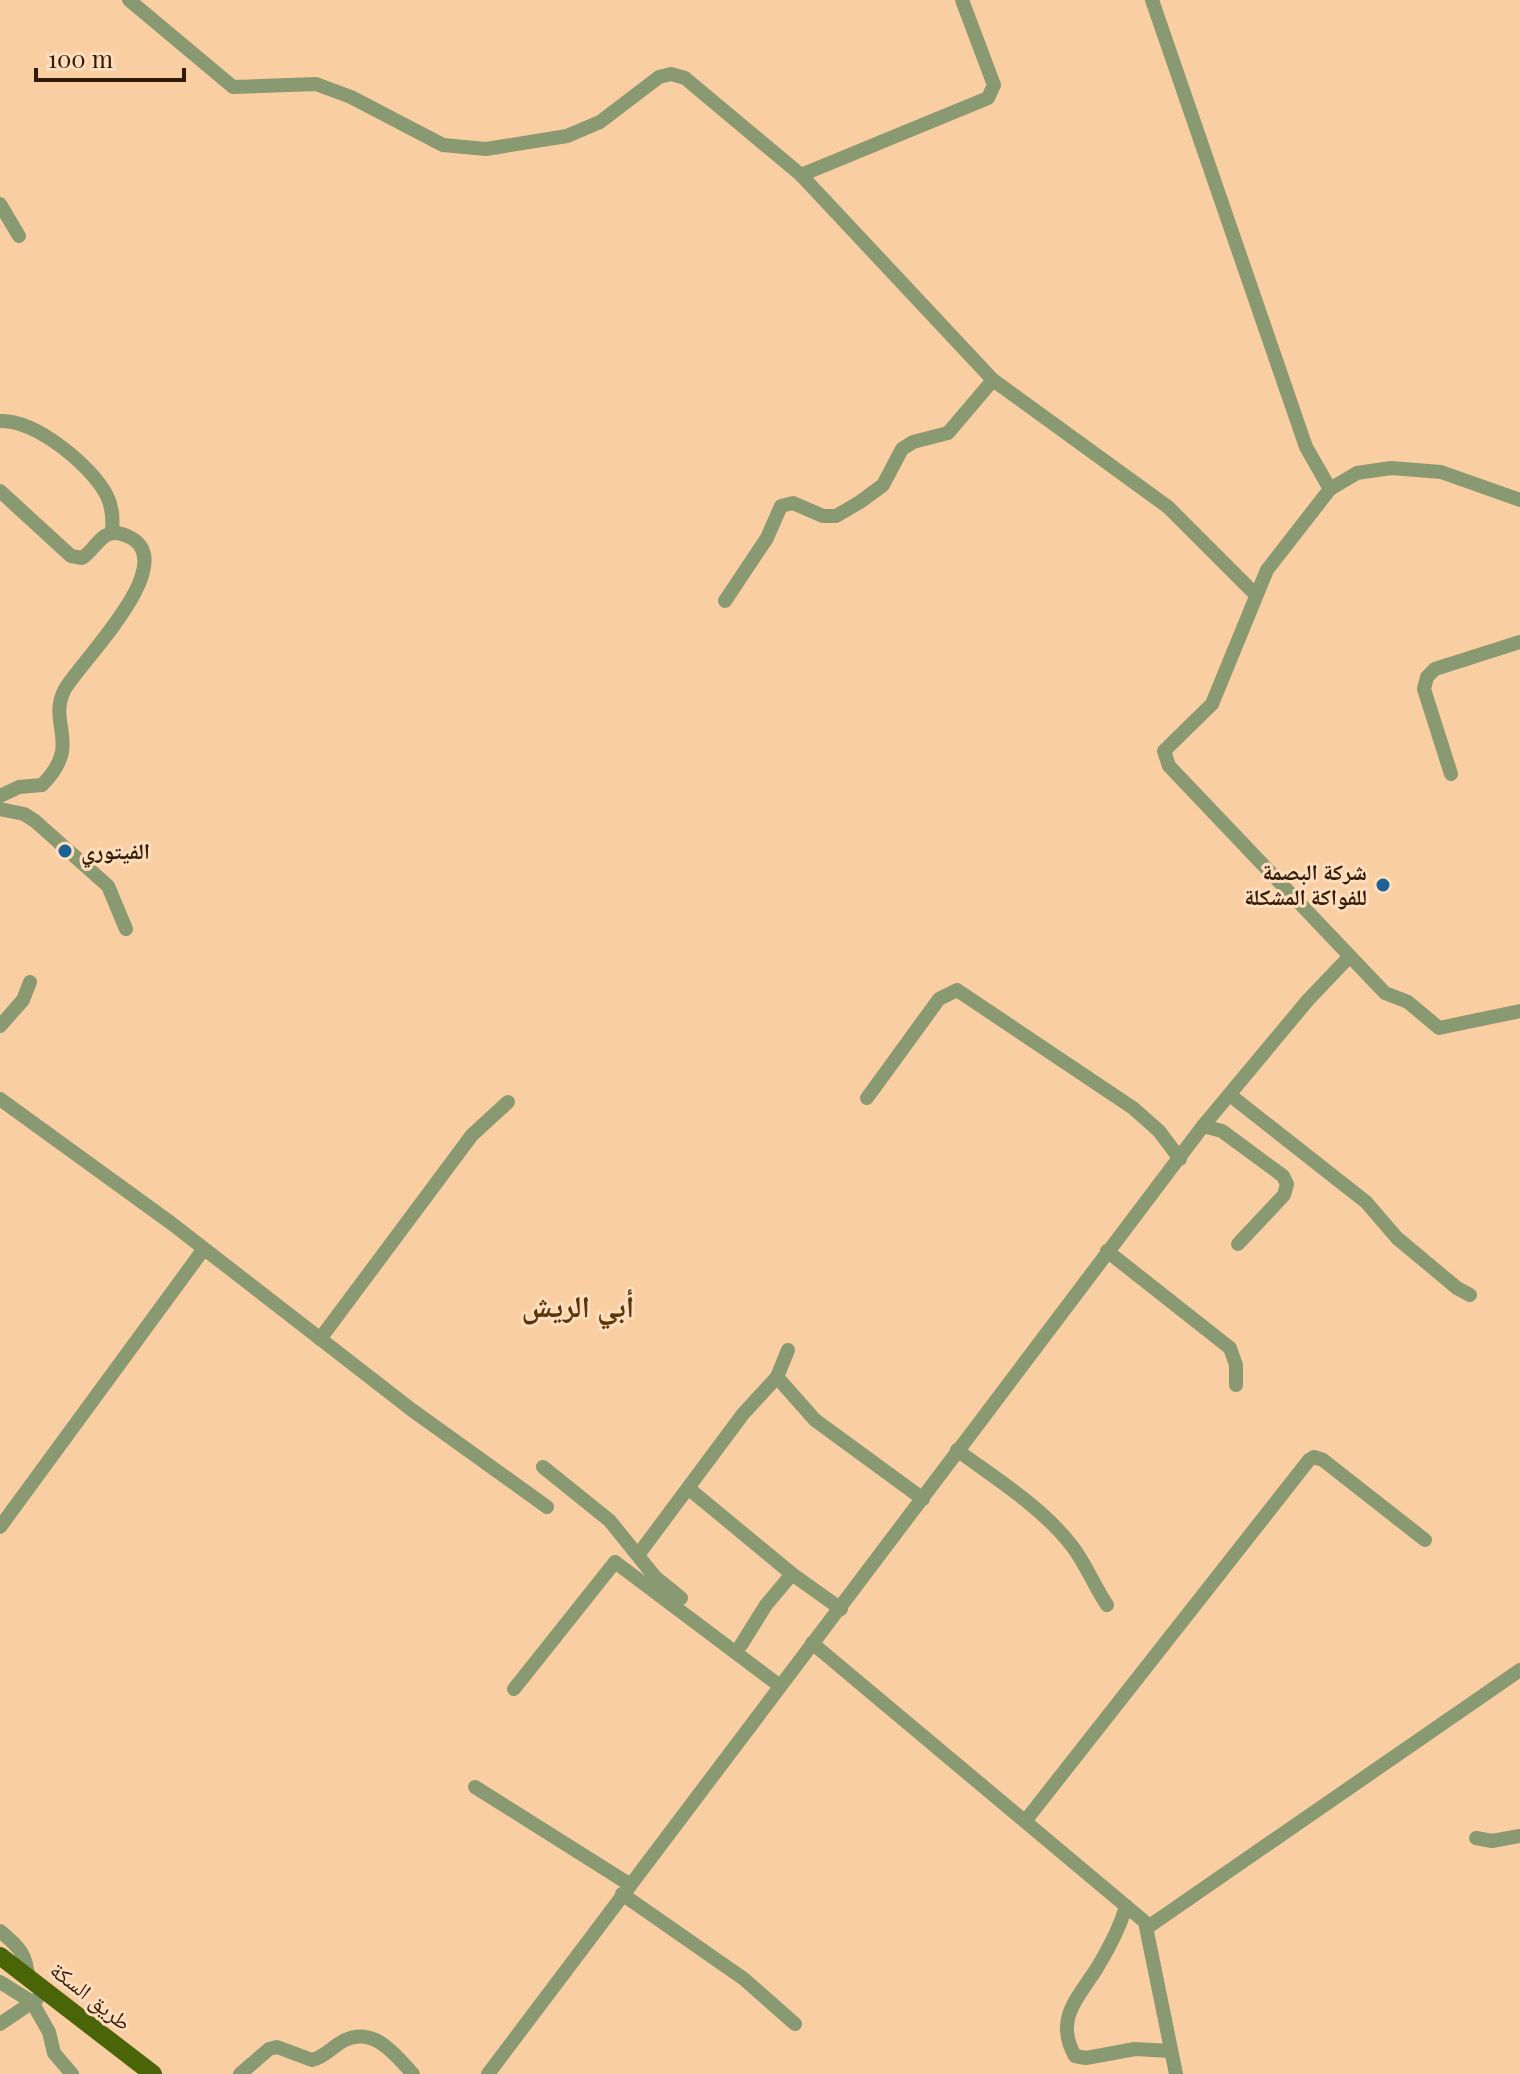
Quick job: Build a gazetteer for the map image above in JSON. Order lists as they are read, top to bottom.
{
  "streets": {
    "main road": ["طريق السكة"]
  },
  "districts": ["أبي الريش"],
  "places": ["الفيتوري", "شركة البصمة للفواكة المشكلة"],
  "scale_bar": "100 m"
}
